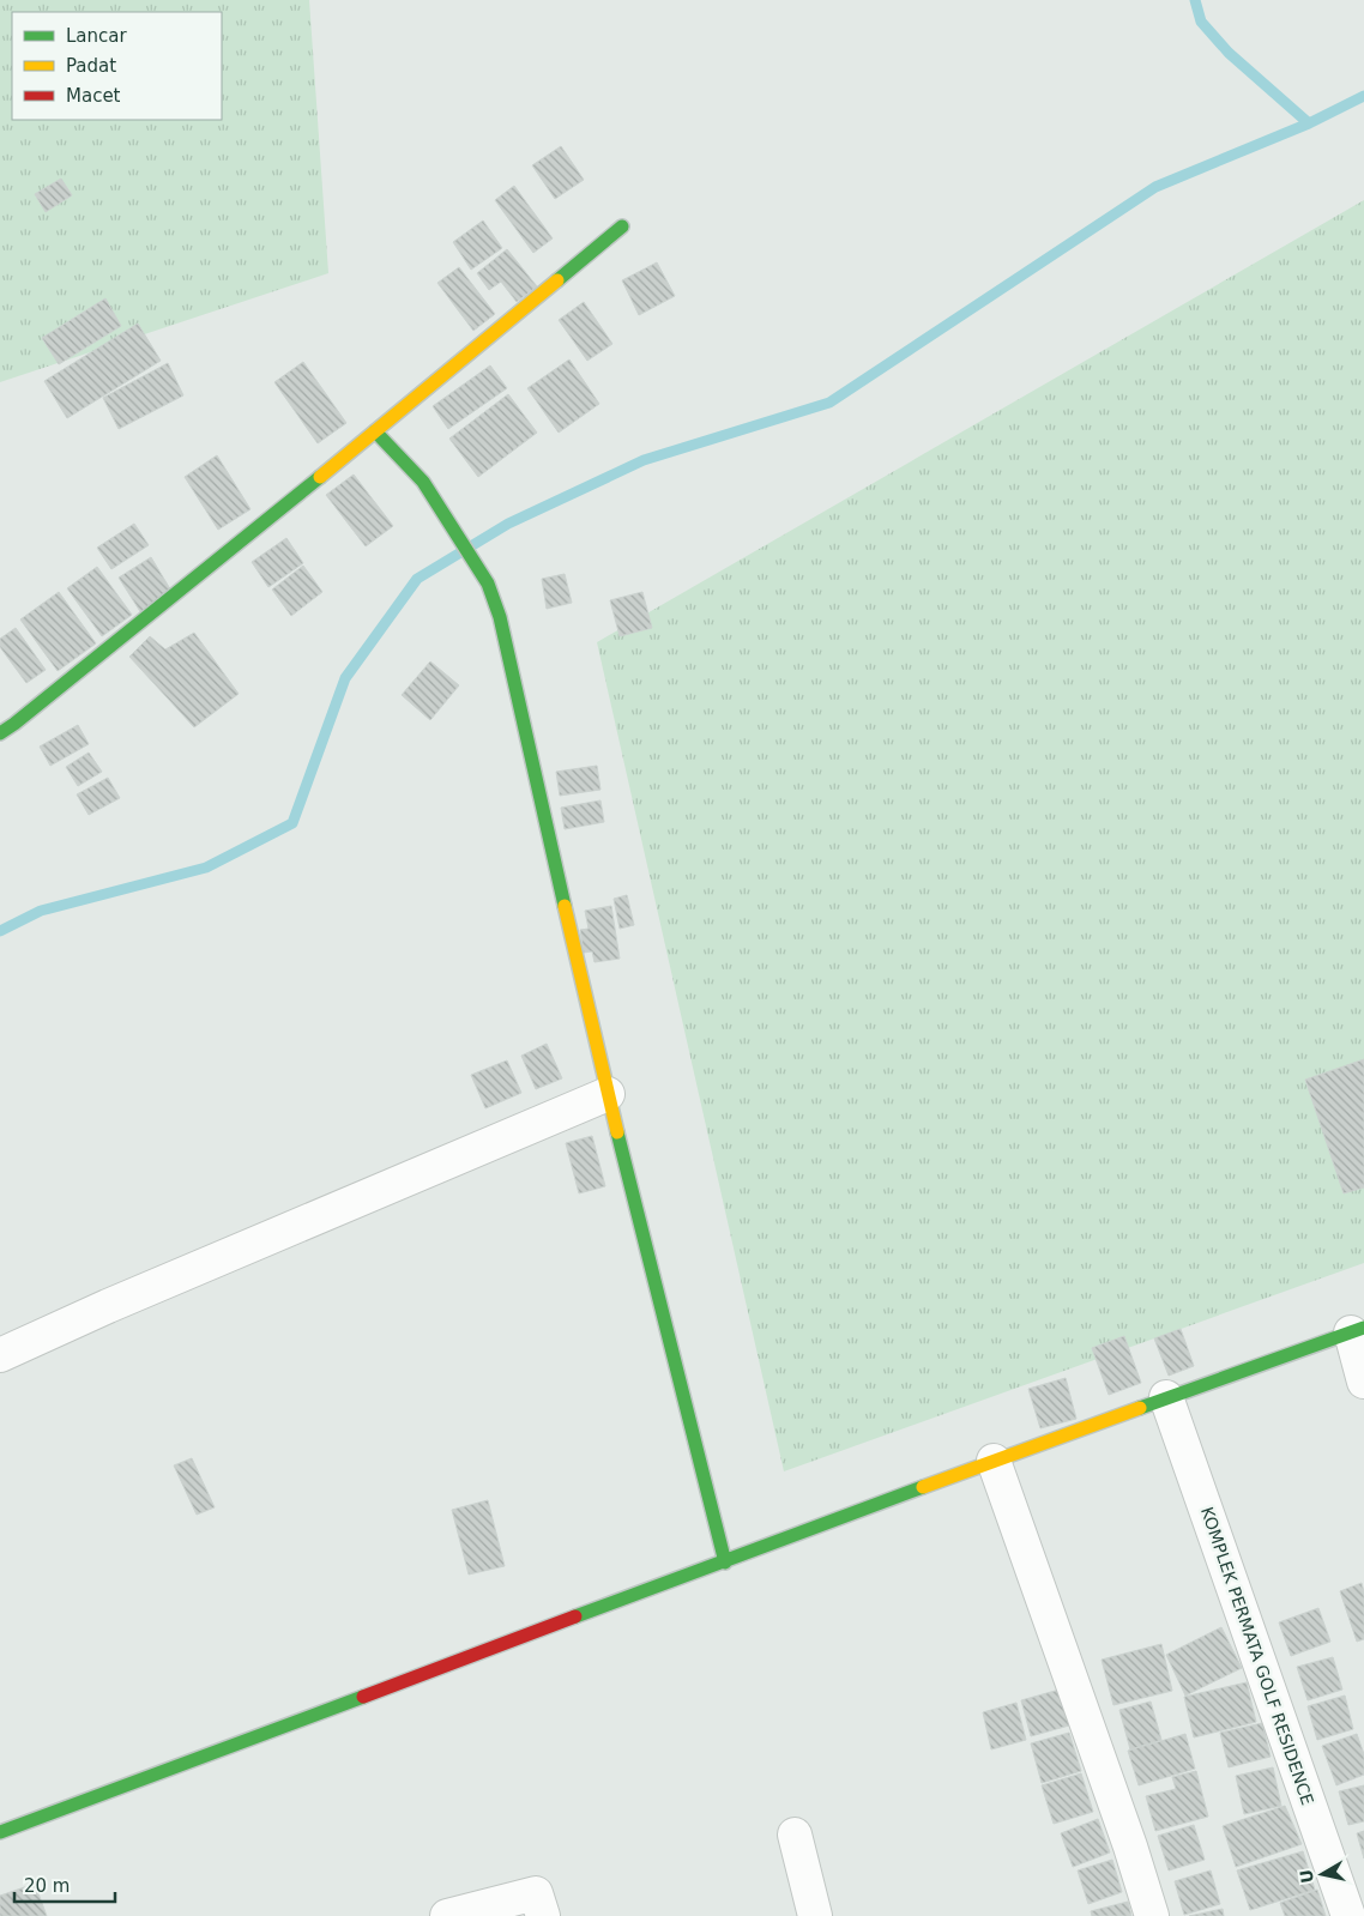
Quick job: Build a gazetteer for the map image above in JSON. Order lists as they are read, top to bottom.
{
  "streets": {
    "street": ["KOMPLEK PERMATA GOLF RESIDENCE"]
  },
  "legend": ["Lancar", "Padat", "Macet"],
  "scale_bar": "20 m",
  "north": "left"
}
